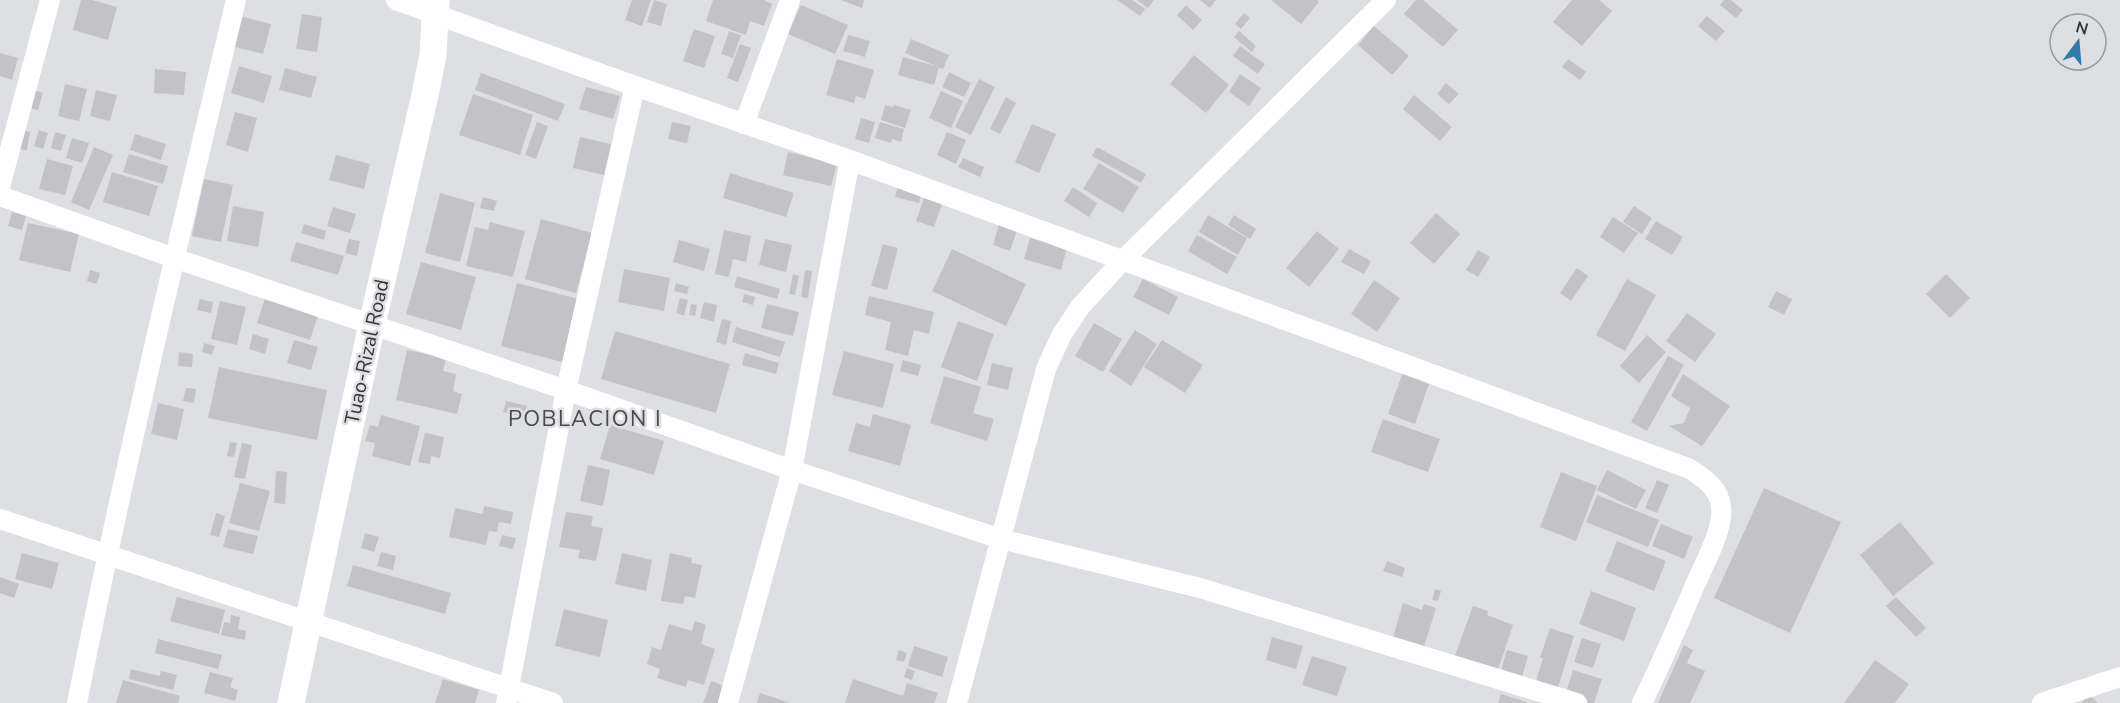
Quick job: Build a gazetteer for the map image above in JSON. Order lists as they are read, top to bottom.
{
  "streets": {
    "main road": ["Tuao-Rizal Road"]
  },
  "districts": ["POBLACION I"],
  "north": "top"
}
